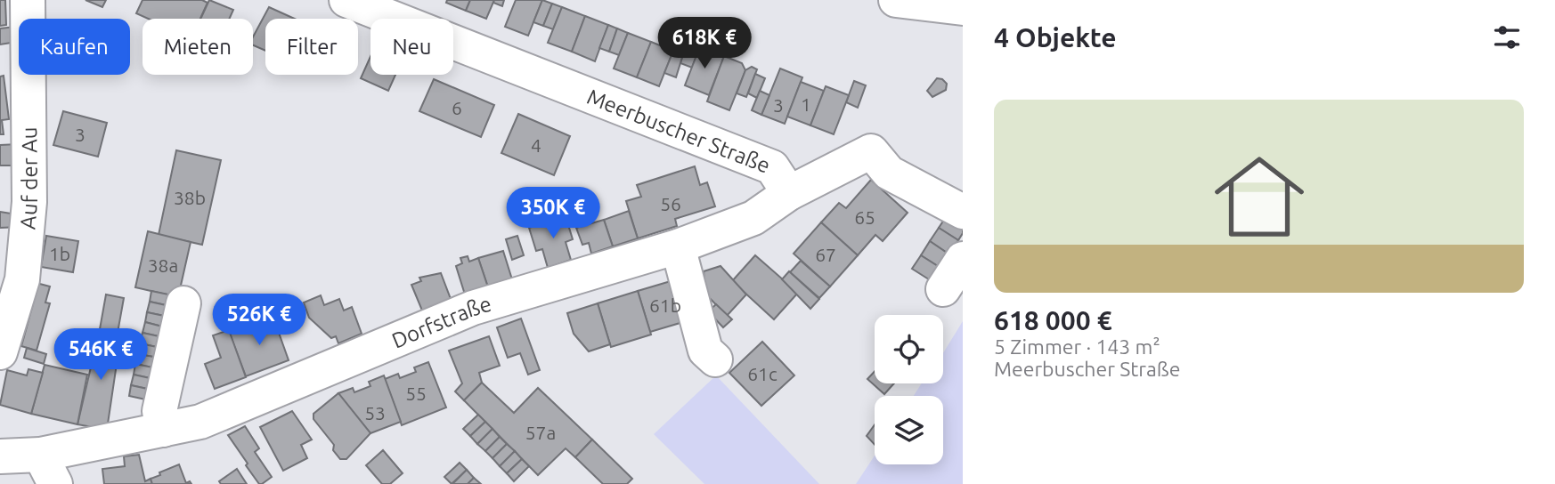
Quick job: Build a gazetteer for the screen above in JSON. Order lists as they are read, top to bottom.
{
  "streets": {
    "street": ["Meerbuscher Straße", "Auf der Au", "Dorfstraße"]
  },
  "crossings": [
    ["Meerbuscher Straße", "Dorfstraße"]
  ],
  "house_numbers": [
    "1",
    "3",
    "6",
    "3",
    "4",
    "38b",
    "56",
    "65",
    "1b",
    "67",
    "38a",
    "61b",
    "61c",
    "55",
    "53",
    "57a"
  ],
  "page": {
    "heading": "4 Objekte",
    "price": [
      "618K €",
      "350K €",
      "526K €",
      "546K €"
    ],
    "chip": [
      "Kaufen",
      "Mieten",
      "Filter",
      "Neu"
    ],
    "list": [
      {
        "name": "618 000 €",
        "note": "5 Zimmer · 143 m² · Meerbuscher Straße"
      }
    ]
  }
}
